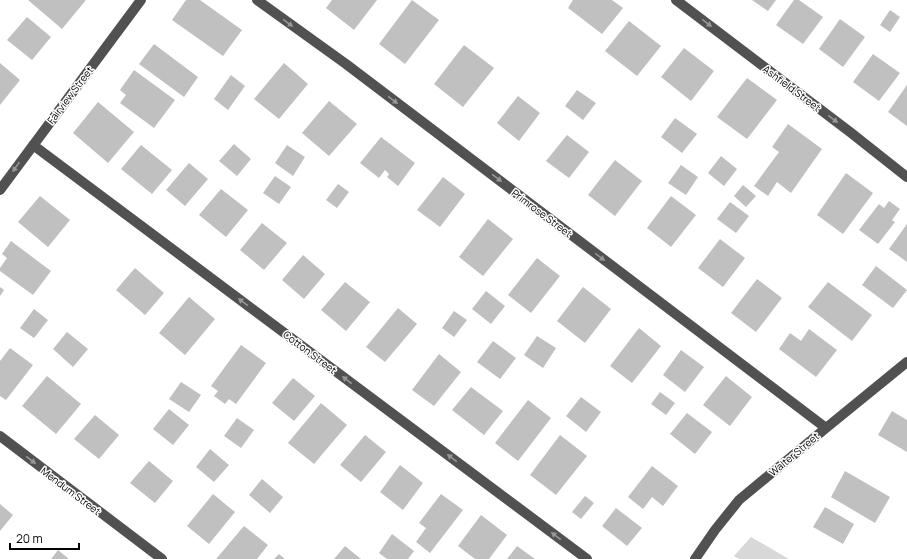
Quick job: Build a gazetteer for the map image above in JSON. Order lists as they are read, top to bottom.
{
  "streets": {
    "street": [
      "Ashfield Street",
      "Fairview Street",
      "Primrose Street",
      "Cotton Street",
      "Walter Street",
      "Mendum Street"
    ]
  },
  "crossings": [
    ["Fairview Street", "Cotton Street"],
    ["Primrose Street", "Walter Street"]
  ],
  "one_way": [
    "Ashfield Street",
    "Primrose Street",
    "Cotton Street",
    "Mendum Street"
  ],
  "scale_bar": "20 m"
}
